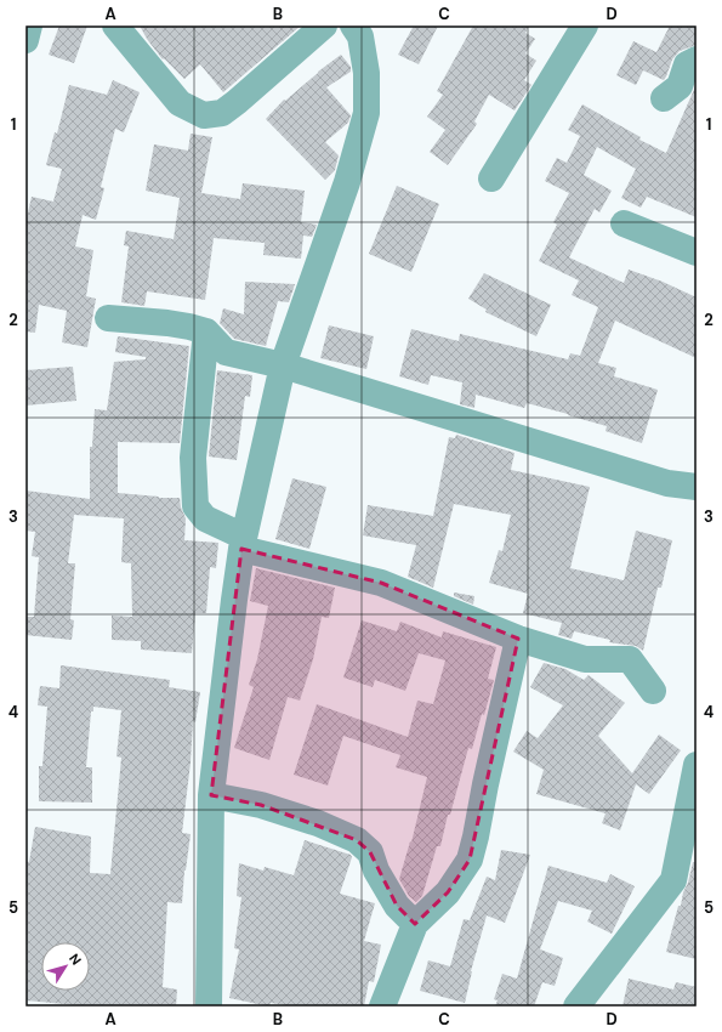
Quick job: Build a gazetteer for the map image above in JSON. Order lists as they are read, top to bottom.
{
  "north": "top right",
  "grid": {
    "columns": [
      "A",
      "B",
      "C",
      "D"
    ],
    "rows": [
      "1",
      "2",
      "3",
      "4",
      "5"
    ]
  }
}
